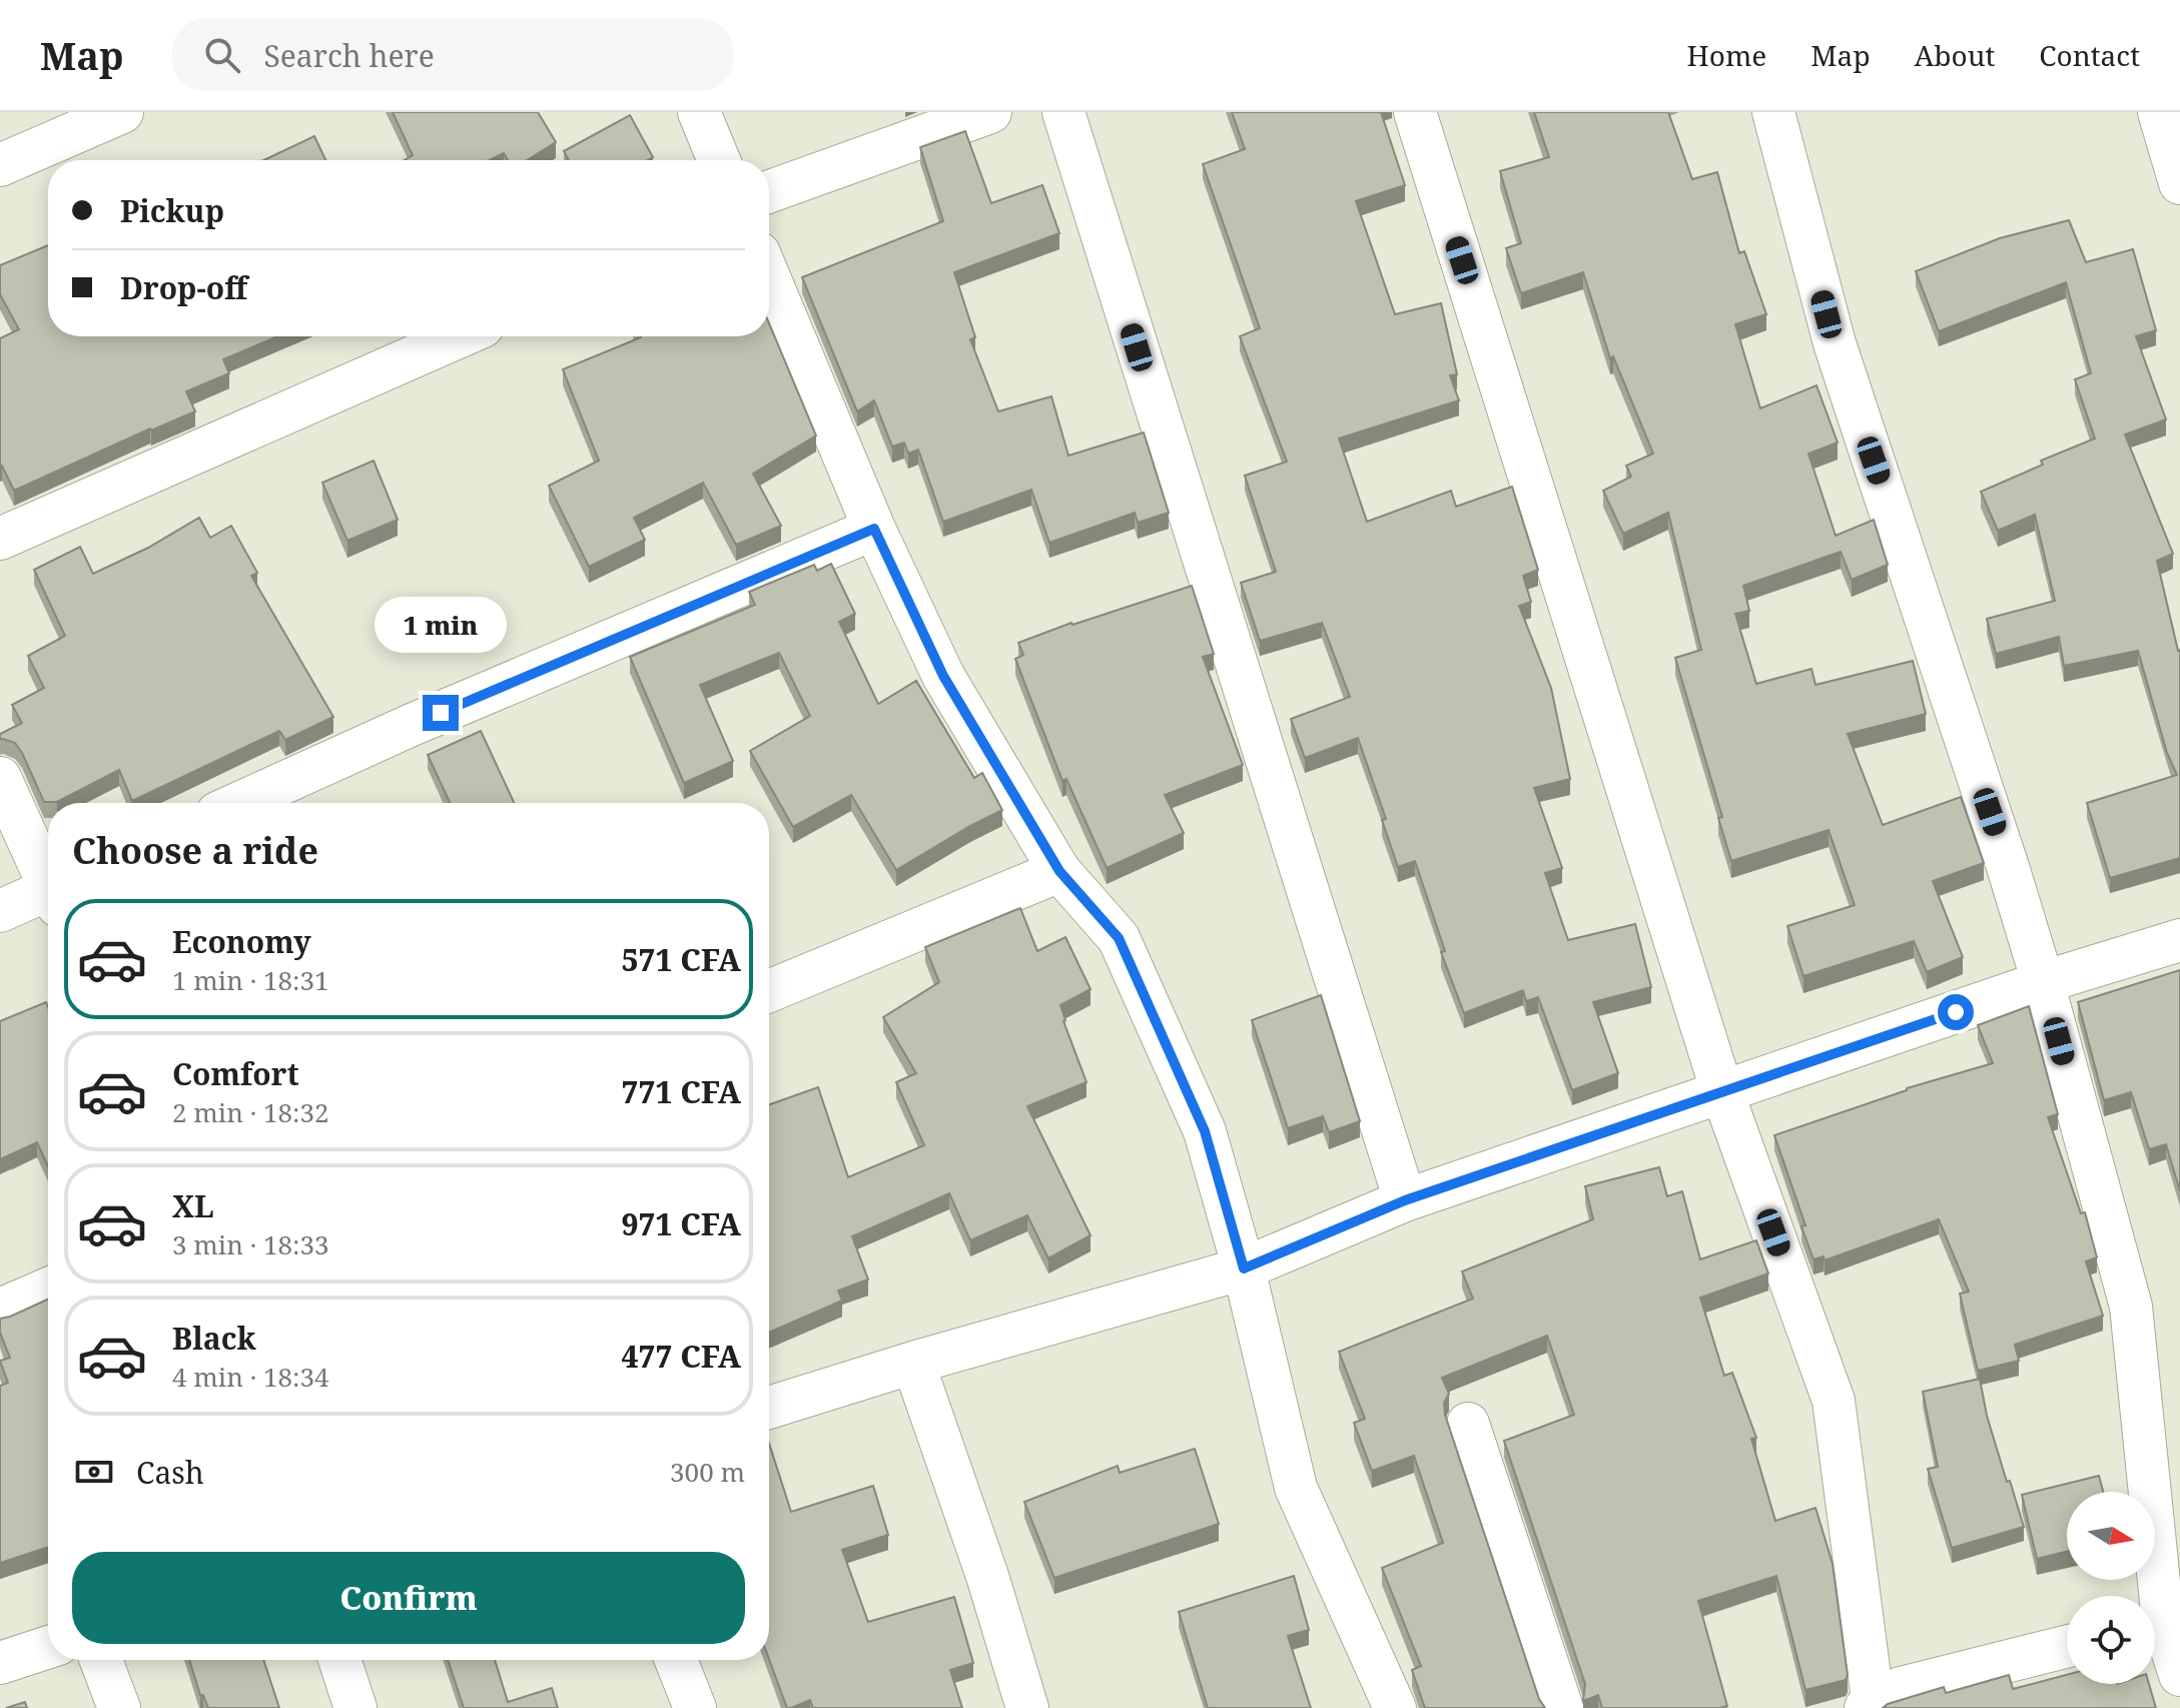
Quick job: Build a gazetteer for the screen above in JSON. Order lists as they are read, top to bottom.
{
  "north": "right",
  "page": {
    "header": "Map",
    "search": "Search here",
    "nav": [
      "Home",
      "Map",
      "About",
      "Contact"
    ],
    "banner": ["Pickup", "Drop-off"],
    "bubble": "1 min",
    "heading": "Choose a ride",
    "list": [
      {
        "name": "Economy",
        "note": "1 min · 18:31",
        "value": "571 CFA"
      },
      {
        "name": "Comfort",
        "note": "2 min · 18:32",
        "value": "771 CFA"
      },
      {
        "name": "XL",
        "note": "3 min · 18:33",
        "value": "971 CFA"
      },
      {
        "name": "Black",
        "note": "4 min · 18:34",
        "value": "477 CFA"
      }
    ],
    "pay": ["Cash", "300 m"],
    "buttons": "Confirm"
  }
}
